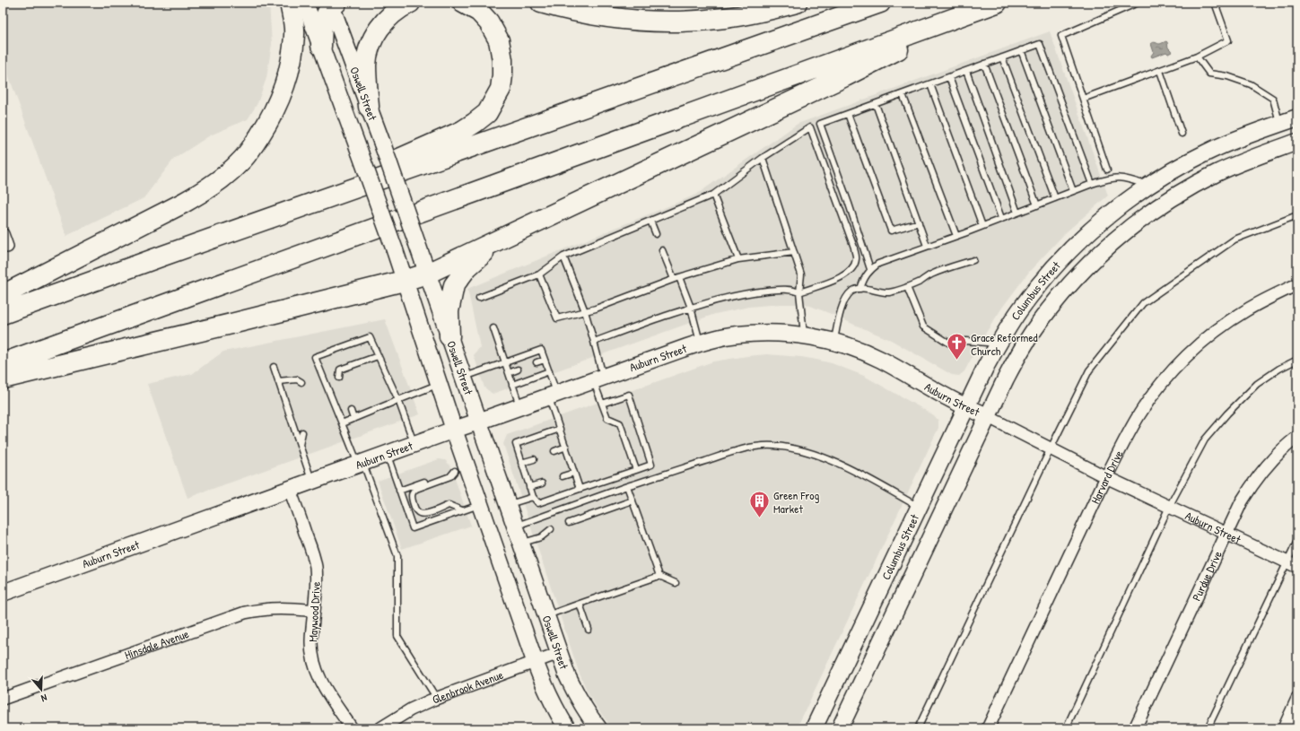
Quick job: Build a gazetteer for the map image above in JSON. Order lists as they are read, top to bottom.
{
  "streets": {
    "main road": ["Oswell Street", "Columbus Street", "Auburn Street"],
    "street": [
      "Harvard Drive",
      "Purdue Drive",
      "Maywood Drive",
      "Hinsdale Avenue",
      "Glenbrook Avenue"
    ]
  },
  "crossings": [
    ["Oswell Street", "Auburn Street"],
    ["Oswell Street", "Glenbrook Avenue"],
    ["Columbus Street", "Auburn Street"],
    ["Auburn Street", "Harvard Drive"],
    ["Auburn Street", "Purdue Drive"],
    ["Auburn Street", "Maywood Drive"],
    ["Maywood Drive", "Hinsdale Avenue"]
  ],
  "places": {
    "church": ["Grace Reformed Church"],
    "building": ["Green Frog Market"]
  },
  "north": "bottom"
}
